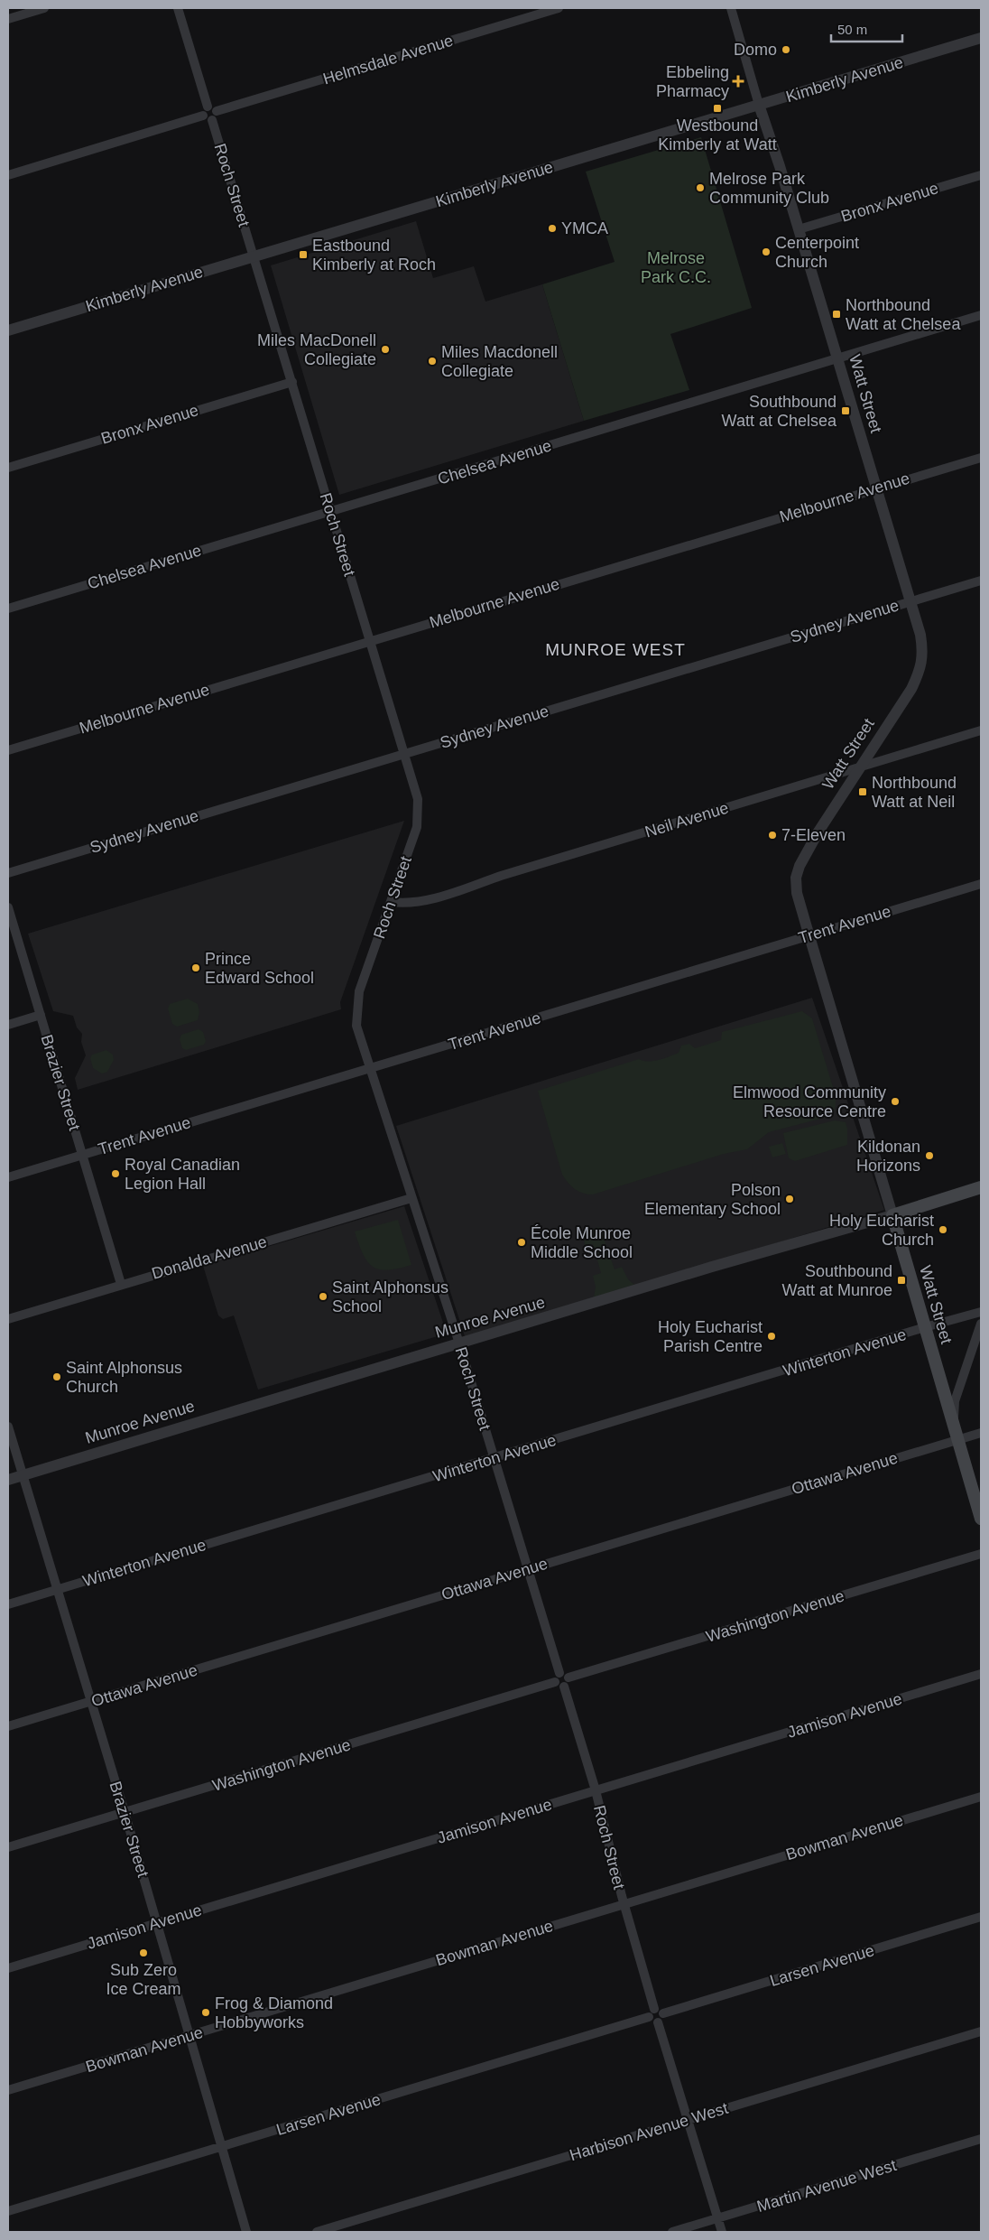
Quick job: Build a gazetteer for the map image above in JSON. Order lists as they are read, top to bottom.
{
  "streets": {
    "main road": ["Watt Street", "Munroe Avenue"],
    "street": [
      "Helmsdale Avenue",
      "Kimberly Avenue",
      "Roch Street",
      "Bronx Avenue",
      "Chelsea Avenue",
      "Melbourne Avenue",
      "Sydney Avenue",
      "Neil Avenue",
      "Trent Avenue",
      "Brazier Street",
      "Donalda Avenue",
      "Winterton Avenue",
      "Ottawa Avenue",
      "Washington Avenue",
      "Jamison Avenue",
      "Bowman Avenue",
      "Larsen Avenue",
      "Harbison Avenue West",
      "Martin Avenue West"
    ]
  },
  "crossings": [
    ["Helmsdale Avenue", "Roch Street"],
    ["Kimberly Avenue", "Roch Street"],
    ["Kimberly Avenue", "Watt Street"],
    ["Roch Street", "Bronx Avenue"],
    ["Roch Street", "Chelsea Avenue"],
    ["Roch Street", "Melbourne Avenue"],
    ["Roch Street", "Sydney Avenue"],
    ["Roch Street", "Neil Avenue"],
    ["Roch Street", "Trent Avenue"],
    ["Roch Street", "Donalda Avenue"],
    ["Roch Street", "Munroe Avenue"],
    ["Roch Street", "Winterton Avenue"],
    ["Roch Street", "Ottawa Avenue"],
    ["Roch Street", "Washington Avenue"],
    ["Roch Street", "Jamison Avenue"],
    ["Roch Street", "Bowman Avenue"],
    ["Roch Street", "Larsen Avenue"],
    ["Bronx Avenue", "Watt Street"],
    ["Watt Street", "Chelsea Avenue"],
    ["Watt Street", "Melbourne Avenue"],
    ["Watt Street", "Sydney Avenue"],
    ["Watt Street", "Neil Avenue"],
    ["Watt Street", "Trent Avenue"],
    ["Watt Street", "Munroe Avenue"],
    ["Watt Street", "Winterton Avenue"],
    ["Watt Street", "Ottawa Avenue"],
    ["Trent Avenue", "Brazier Street"],
    ["Brazier Street", "Donalda Avenue"],
    ["Brazier Street", "Munroe Avenue"],
    ["Brazier Street", "Winterton Avenue"],
    ["Brazier Street", "Ottawa Avenue"],
    ["Brazier Street", "Washington Avenue"],
    ["Brazier Street", "Jamison Avenue"],
    ["Brazier Street", "Bowman Avenue"],
    ["Brazier Street", "Larsen Avenue"]
  ],
  "districts": ["MUNROE WEST"],
  "parks": ["Melrose Park C.C."],
  "places": {
    "other": [
      "Domo",
      "Melrose Park Community Club",
      "YMCA",
      "Centerpoint Church",
      "Miles MacDonell Collegiate",
      "Miles Macdonell Collegiate",
      "7-Eleven",
      "Prince Edward School",
      "Elmwood Community Resource Centre",
      "Kildonan Horizons",
      "Royal Canadian Legion Hall",
      "Polson Elementary School",
      "Holy Eucharist Church",
      "École Munroe Middle School",
      "Saint Alphonsus School",
      "Holy Eucharist Parish Centre",
      "Saint Alphonsus Church",
      "Sub Zero Ice Cream",
      "Frog & Diamond Hobbyworks"
    ],
    "health": ["Ebbeling Pharmacy"],
    "transit": [
      "Westbound Kimberly at Watt",
      "Eastbound Kimberly at Roch",
      "Northbound Watt at Chelsea",
      "Southbound Watt at Chelsea",
      "Northbound Watt at Neil",
      "Southbound Watt at Munroe"
    ]
  },
  "scale_bar": "50 m"
}
